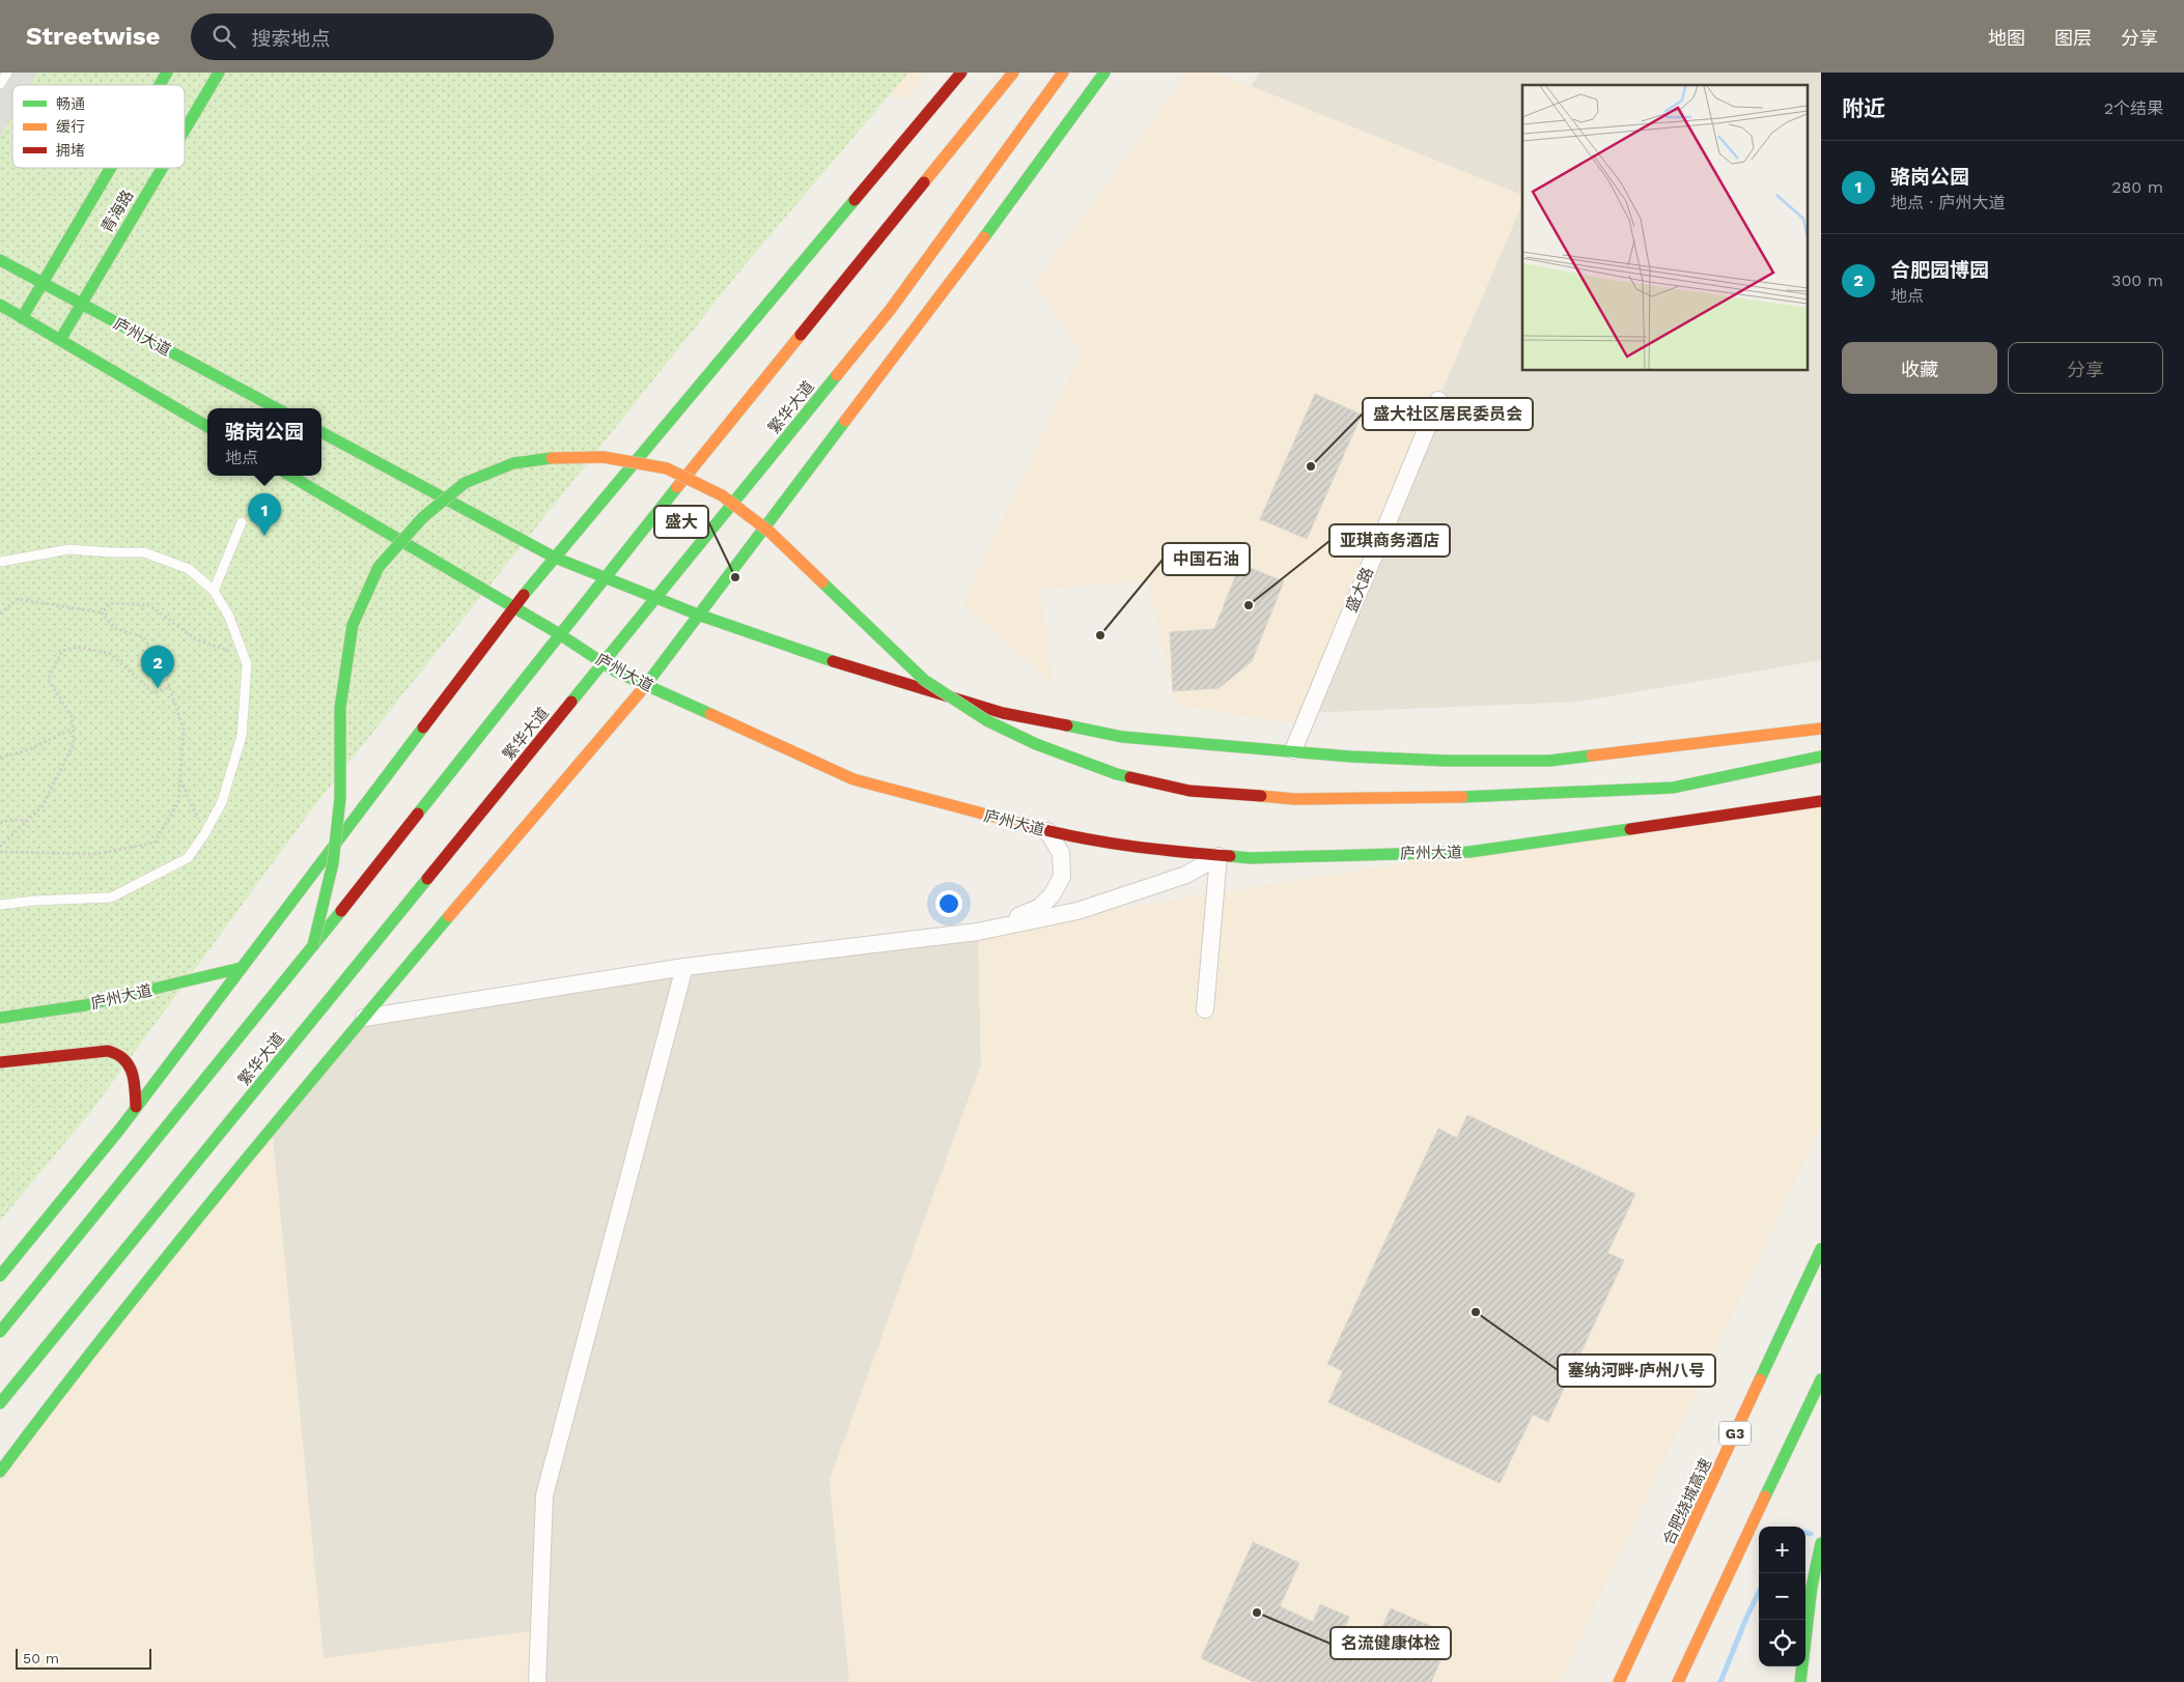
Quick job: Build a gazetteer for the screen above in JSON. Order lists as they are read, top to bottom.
{
  "streets": {
    "main road": [
      "青海路",
      "庐州大道",
      "繁华大道",
      "G3",
      "合肥绕城高速"
    ],
    "street": ["盛大路"]
  },
  "crossings": [
    ["青海路", "庐州大道"],
    ["庐州大道", "繁华大道"]
  ],
  "places": [
    "盛大社区居民委员会",
    "盛大",
    "亚琪商务酒店",
    "中国石油",
    "塞纳河畔·庐州八号",
    "名流健康体检"
  ],
  "legend": ["畅通", "缓行", "拥堵"],
  "scale_bar": "50 m",
  "page": {
    "header": "Streetwise",
    "search": "搜索地点",
    "nav": ["地图", "图层", "分享"],
    "heading": ["附近", "2个结果"],
    "list": [
      {
        "mark": "1",
        "name": "骆岗公园",
        "note": "地点 · 庐州大道",
        "value": "280 m"
      },
      {
        "mark": "2",
        "name": "合肥园博园",
        "note": "地点",
        "value": "300 m"
      }
    ],
    "buttons": ["收藏", "分享"],
    "popup": ["骆岗公园", "地点"],
    "pins": ["1", "2"],
    "map_buttons": ["+", "−"],
    "scale": "50 m"
  }
}
